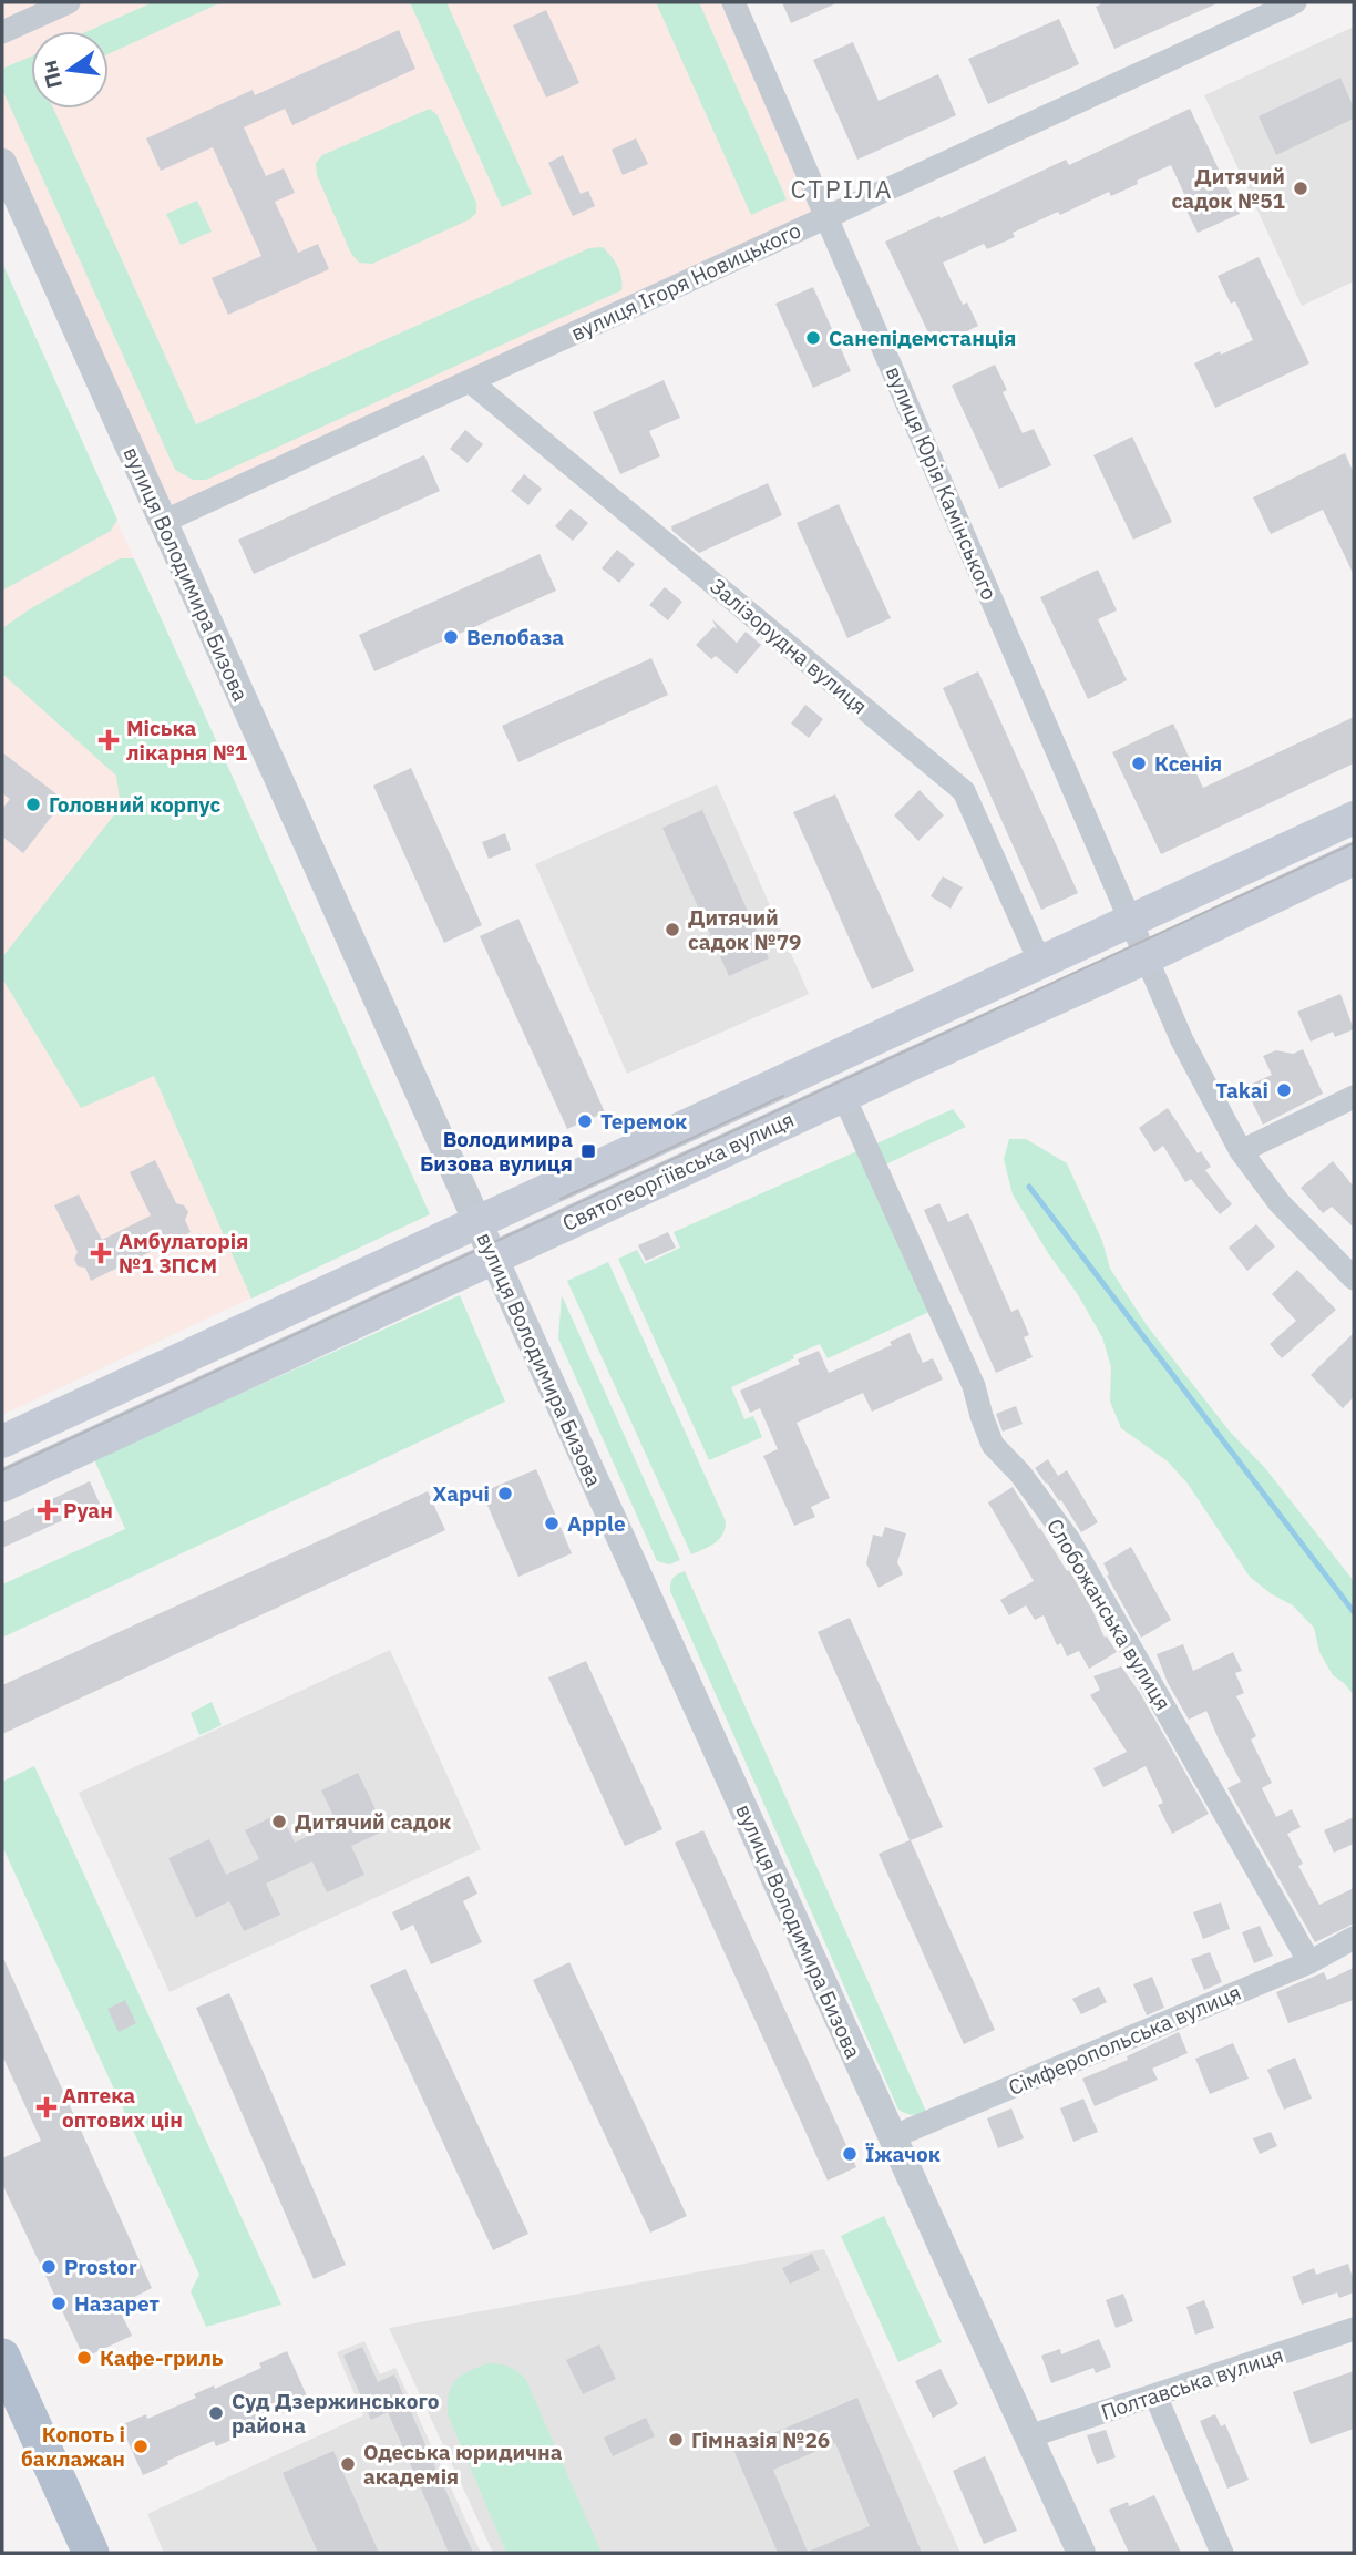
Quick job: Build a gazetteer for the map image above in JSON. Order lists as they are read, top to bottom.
{
  "streets": {
    "main road": ["Святогеоргіївська вулиця"],
    "street": [
      "вулиця Ігоря Новицького",
      "вулиця Юрія Камінського",
      "вулиця Володимира Бизова",
      "Залізорудна вулиця",
      "Слобожанська вулиця",
      "Сімферопольська вулиця",
      "Полтавська вулиця"
    ]
  },
  "crossings": [
    ["вулиця Ігоря Новицького", "вулиця Юрія Камінського"],
    ["вулиця Ігоря Новицького", "вулиця Володимира Бизова"],
    ["вулиця Ігоря Новицького", "Залізорудна вулиця"],
    ["вулиця Юрія Камінського", "Святогеоргіївська вулиця"],
    ["вулиця Володимира Бизова", "Святогеоргіївська вулиця"],
    ["вулиця Володимира Бизова", "Сімферопольська вулиця"],
    ["вулиця Володимира Бизова", "Полтавська вулиця"],
    ["Залізорудна вулиця", "Святогеоргіївська вулиця"],
    ["Святогеоргіївська вулиця", "Слобожанська вулиця"],
    ["Слобожанська вулиця", "Сімферопольська вулиця"]
  ],
  "districts": ["СТРІЛА"],
  "places": {
    "other": [
      "Дитячий садок №51",
      "Санепідемстанція",
      "Велобаза",
      "Ксенія",
      "Головний корпус",
      "Дитячий садок №79",
      "Takai",
      "Теремок",
      "Харчі",
      "Apple",
      "Дитячий садок",
      "Їжачок",
      "Prostor",
      "Назарет",
      "Кафе-гриль",
      "Суд Дзержинського района",
      "Гімназія №26",
      "Копоть і баклажан",
      "Одеська юридична академія"
    ],
    "health": [
      "Міська лікарня №1",
      "Амбулаторія №1 ЗПСМ",
      "Руан",
      "Аптека оптових цін"
    ],
    "transit": ["Володимира Бизова вулиця"]
  },
  "north": "left"
}
